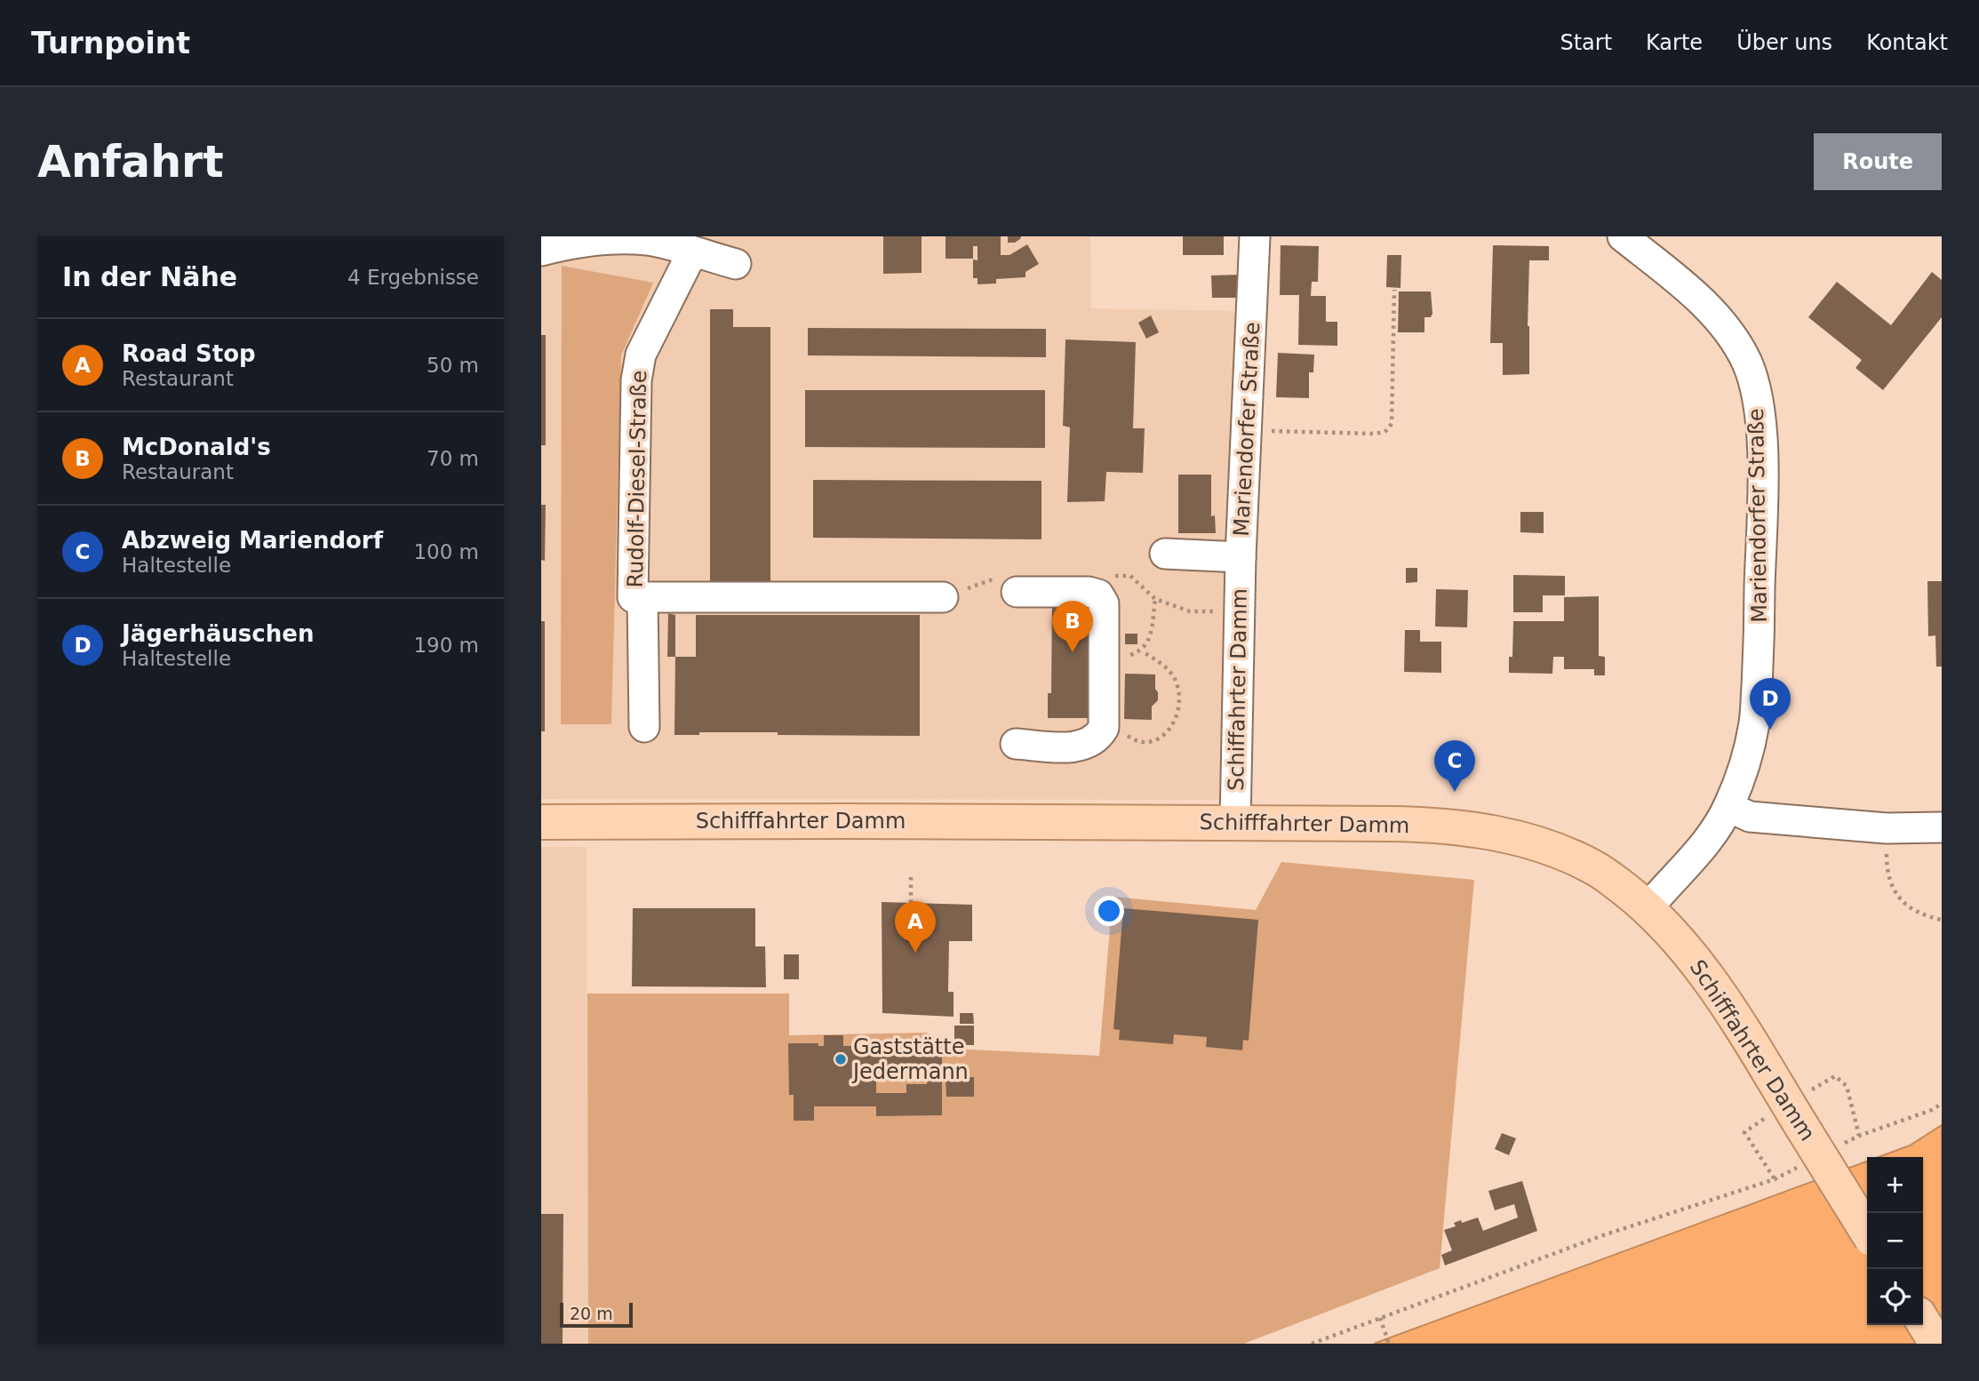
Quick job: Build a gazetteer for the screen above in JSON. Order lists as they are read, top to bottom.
{
  "streets": {
    "main road": ["Schifffahrter Damm"],
    "street": ["Mariendorfer Straße", "Rudolf-Diesel-Straße", "Schiffahrter Damm"]
  },
  "crossings": [
    ["Mariendorfer Straße", "Schiffahrter Damm"],
    ["Mariendorfer Straße", "Schifffahrter Damm"],
    ["Schiffahrter Damm", "Schifffahrter Damm"]
  ],
  "places": ["Gaststätte Jedermann"],
  "scale_bar": "20 m",
  "page": {
    "header": "Turnpoint",
    "nav": [
      "Start",
      "Karte",
      "Über uns",
      "Kontakt"
    ],
    "buttons": "Route",
    "title": "Anfahrt",
    "heading": ["In der Nähe", "4 Ergebnisse"],
    "list": [
      {
        "mark": "A",
        "name": "Road Stop",
        "note": "Restaurant",
        "value": "50 m"
      },
      {
        "mark": "B",
        "name": "McDonald's",
        "note": "Restaurant",
        "value": "70 m"
      },
      {
        "mark": "C",
        "name": "Abzweig Mariendorf",
        "note": "Haltestelle",
        "value": "100 m"
      },
      {
        "mark": "D",
        "name": "Jägerhäuschen",
        "note": "Haltestelle",
        "value": "190 m"
      }
    ],
    "pins": [
      "B",
      "D",
      "C",
      "A"
    ],
    "map_buttons": ["+", "−"],
    "scale": "20 m"
  }
}
